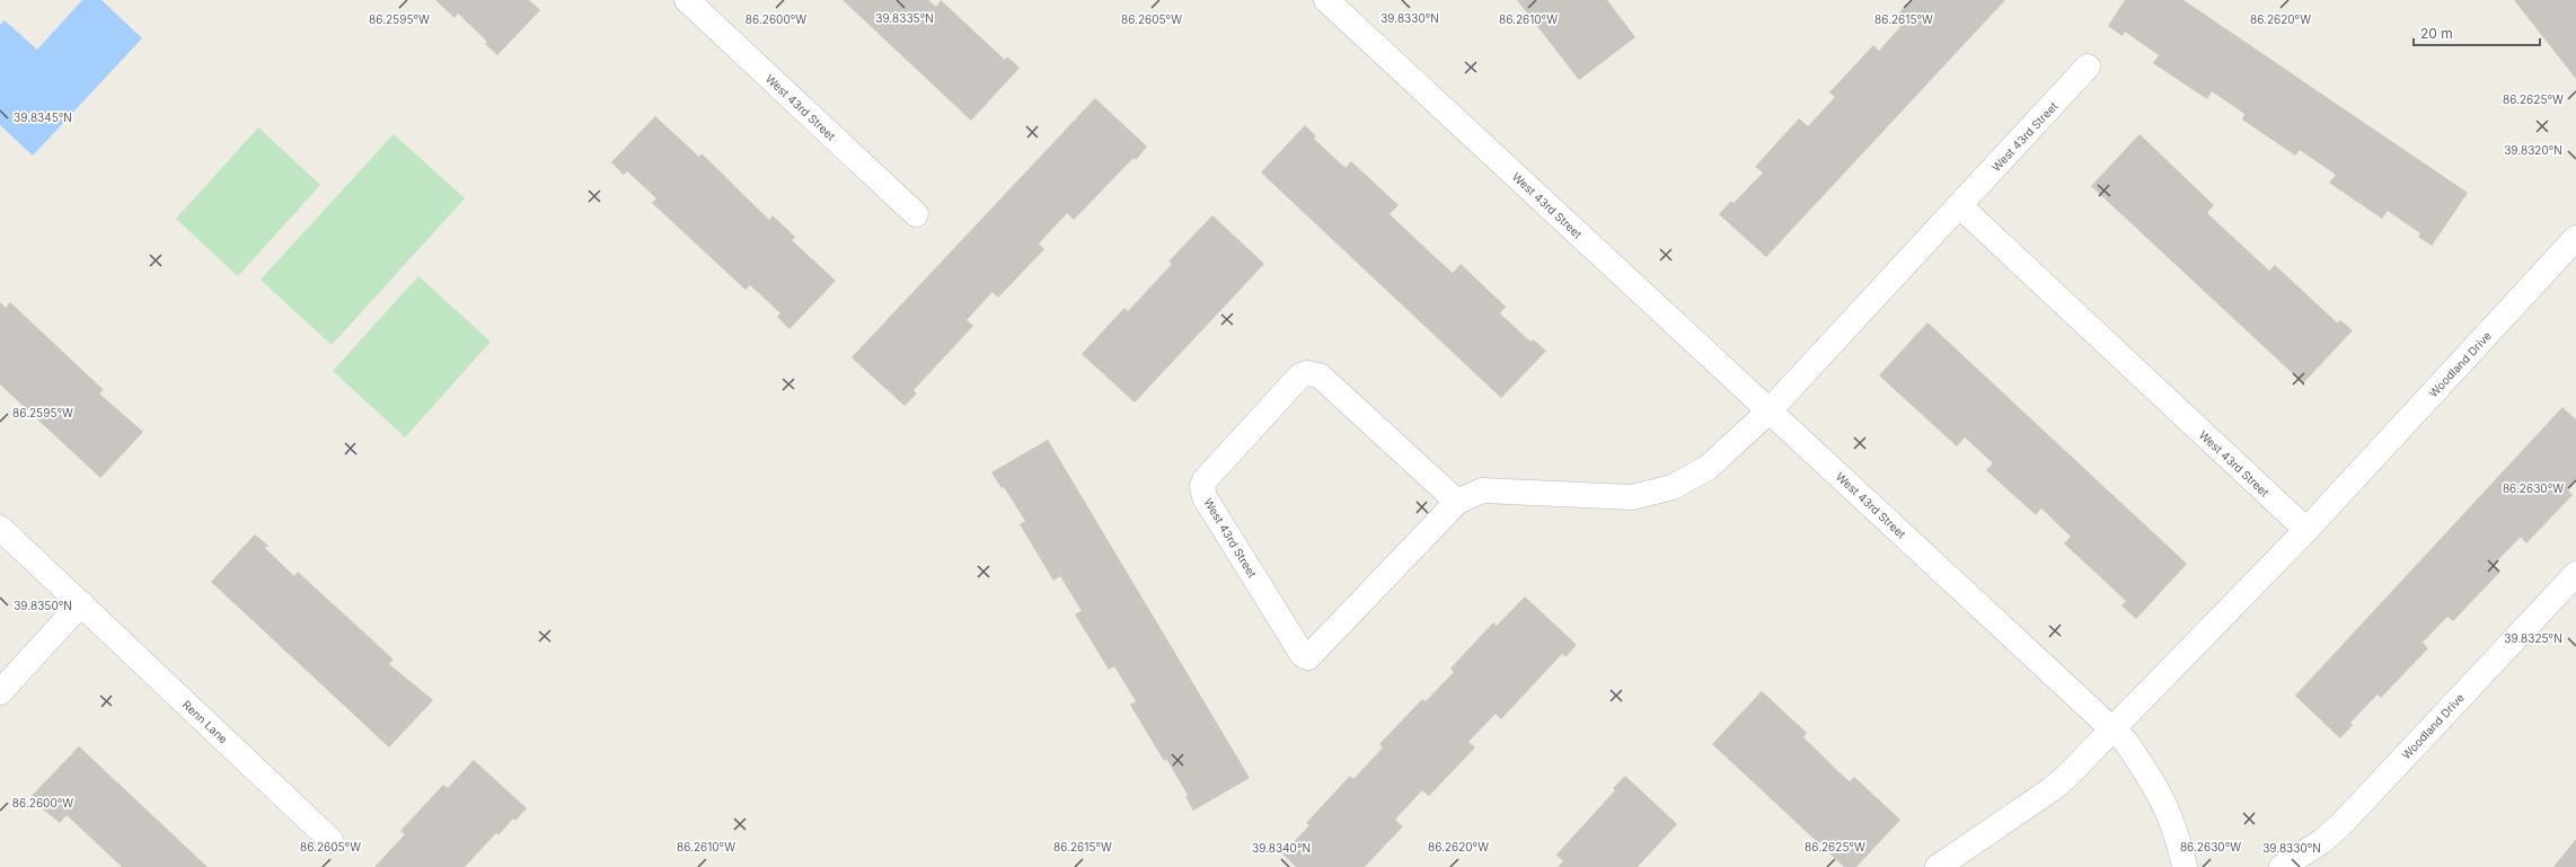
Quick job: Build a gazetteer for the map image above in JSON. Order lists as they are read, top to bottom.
{
  "streets": {
    "street": ["West 43rd Street", "Woodland Drive", "Renn Lane"]
  },
  "crossings": [
    ["West 43rd Street", "Woodland Drive"]
  ],
  "scale_bar": "20 m",
  "coordinates": [
    "39.8335°N",
    "39.8330°N",
    "86.2595°W",
    "86.2600°W",
    "86.2605°W",
    "86.2610°W",
    "86.2615°W",
    "86.2620°W",
    "86.2625°W",
    "39.8345°N",
    "39.8320°N",
    "86.2630°W",
    "39.8350°N",
    "39.8325°N",
    "39.8340°N"
  ]
}
